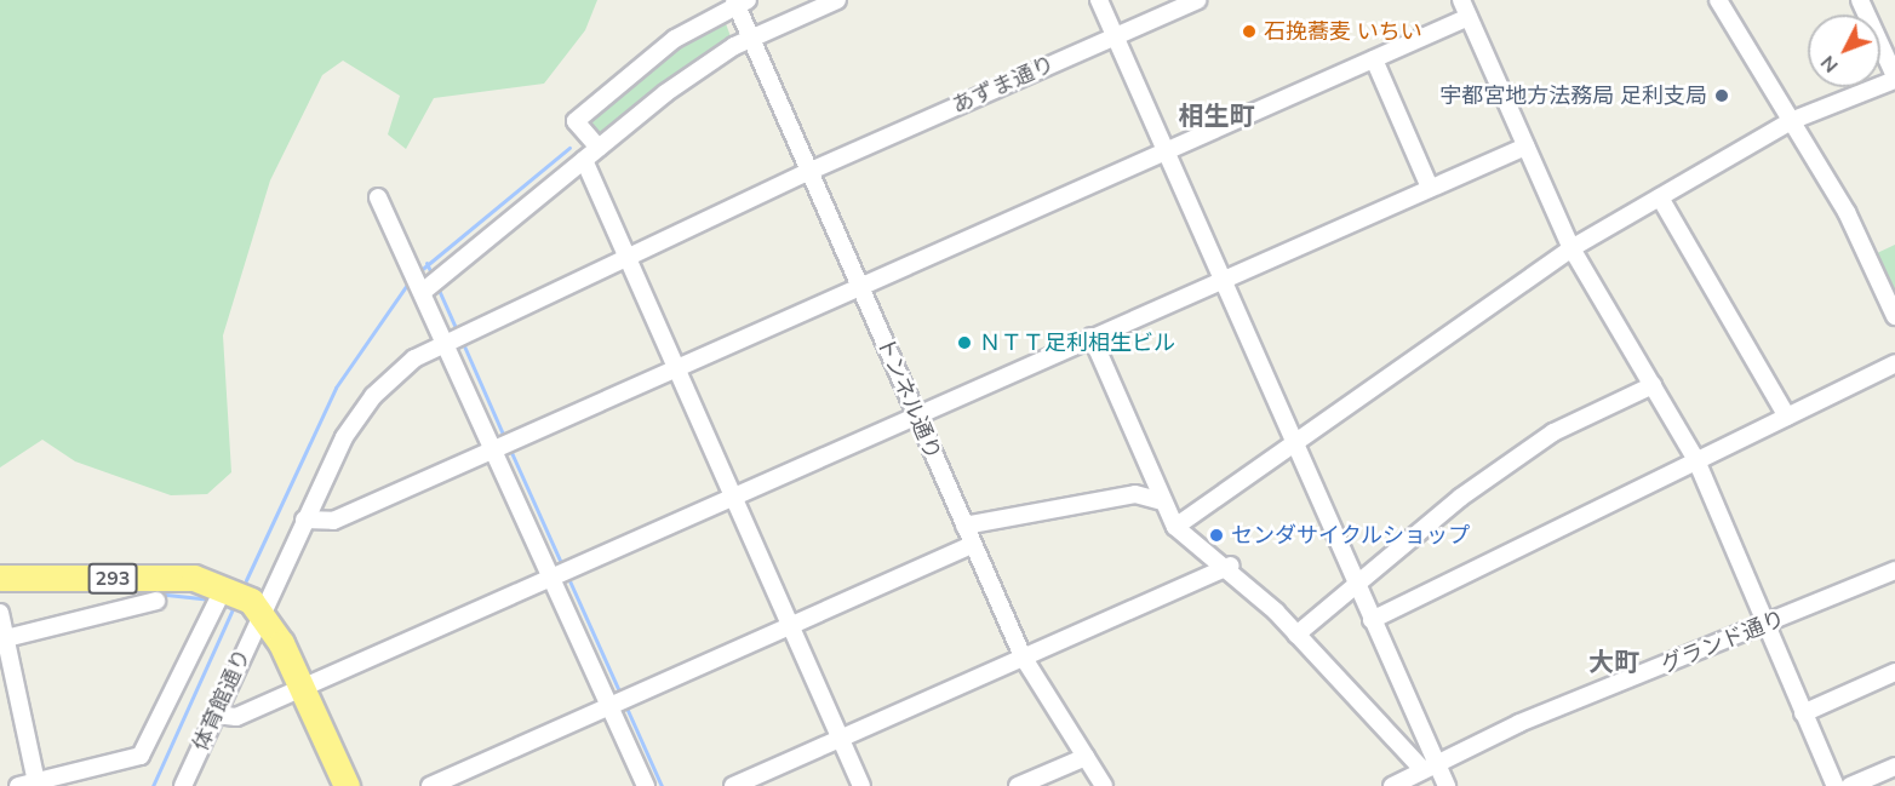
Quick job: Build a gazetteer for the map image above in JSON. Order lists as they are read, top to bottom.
{
  "streets": {
    "highway": ["293"],
    "street": [
      "あずま通り",
      "トンネル通り",
      "グランド通り",
      "体育館通り"
    ]
  },
  "crossings": [
    ["あずま通り", "トンネル通り"],
    ["あずま通り", "体育館通り"],
    ["293", "体育館通り"]
  ],
  "districts": ["相生町", "大町"],
  "places": [
    "石挽蕎麦 いちい",
    "宇都宮地方法務局 足利支局",
    "ＮＴＴ足利相生ビル",
    "センダサイクルショップ"
  ],
  "north": "bottom left"
}
